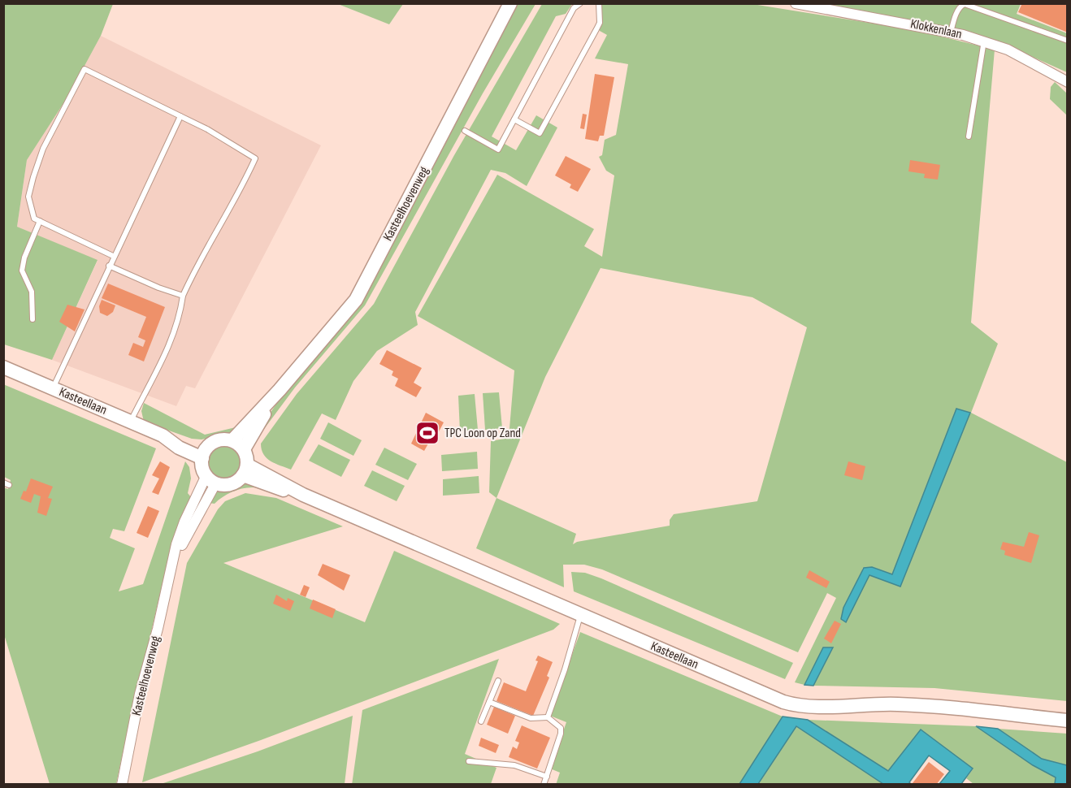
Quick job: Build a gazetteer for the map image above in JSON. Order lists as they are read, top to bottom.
{
  "streets": {
    "street": ["Klokkenlaan", "Kasteelhoevenweg", "Kasteellaan"]
  },
  "crossings": [
    ["Kasteelhoevenweg", "Kasteellaan"]
  ],
  "places": {
    "sports": ["TPC Loon op Zand"]
  }
}
